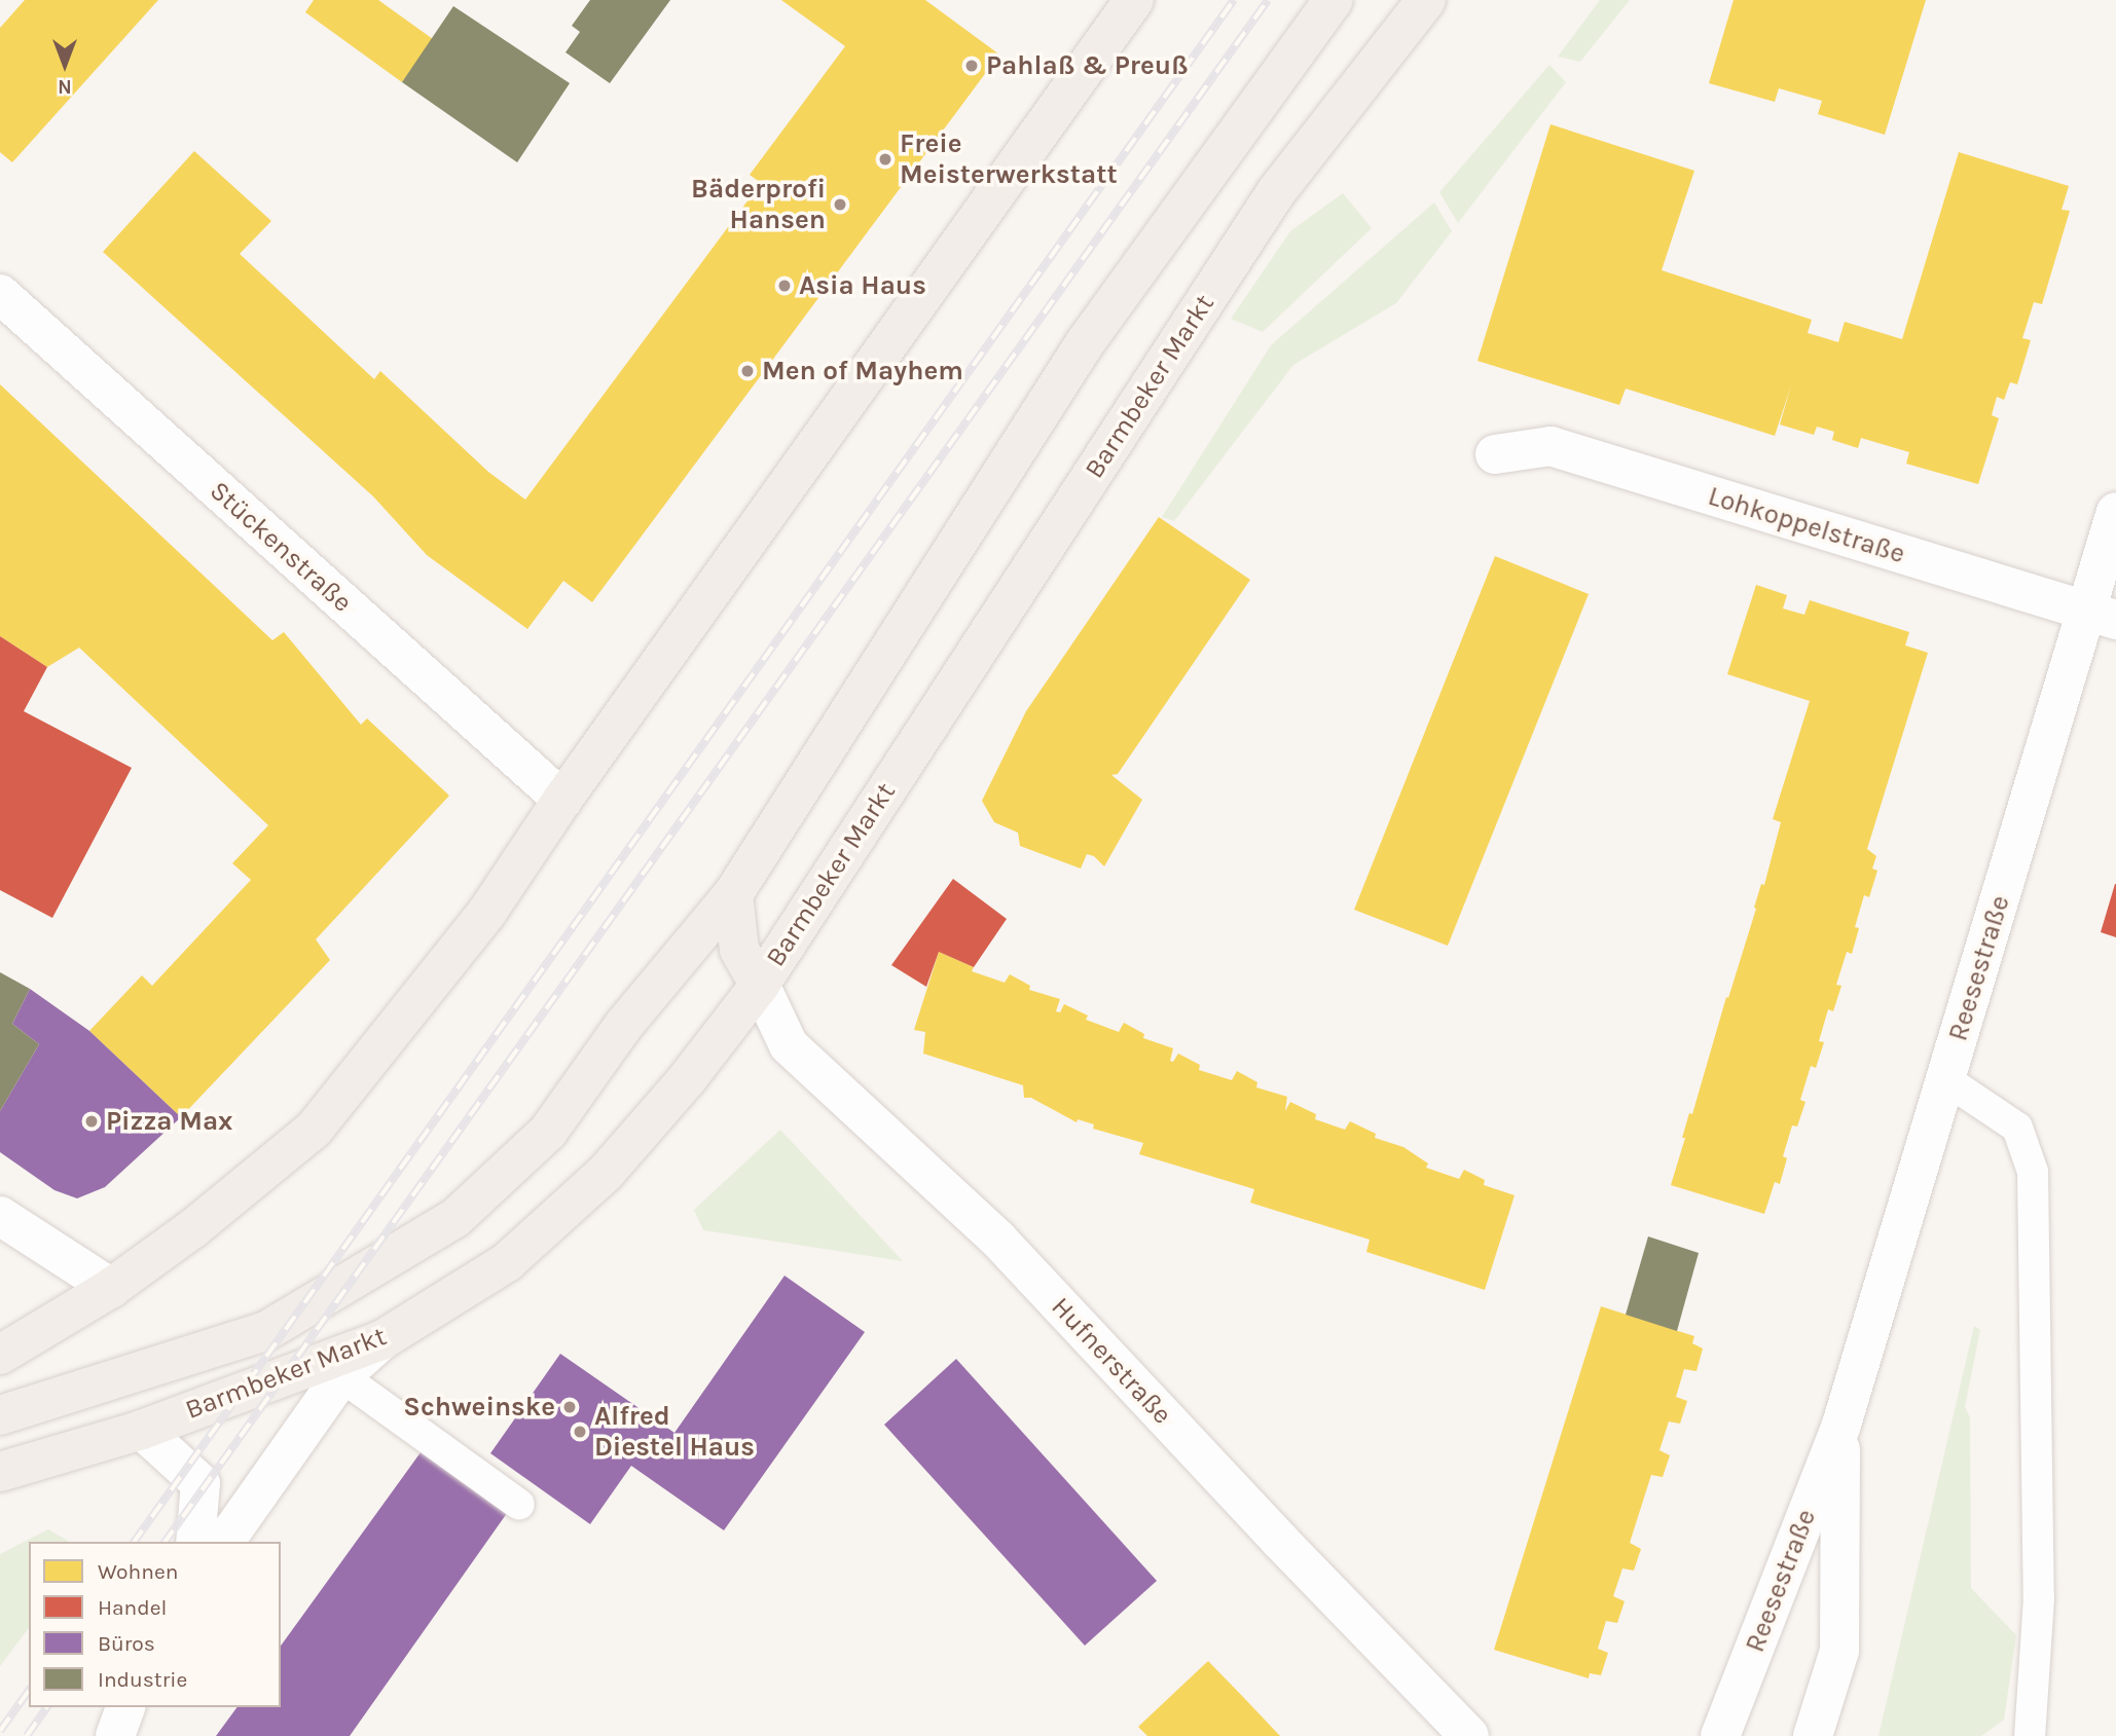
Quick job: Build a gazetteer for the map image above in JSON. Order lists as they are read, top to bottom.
{
  "streets": {
    "main road": ["Barmbeker Markt"],
    "street": [
      "Lohkoppelstraße",
      "Stückenstraße",
      "Reesestraße",
      "Hufnerstraße"
    ]
  },
  "crossings": [
    ["Barmbeker Markt", "Hufnerstraße"],
    ["Lohkoppelstraße", "Reesestraße"]
  ],
  "places": [
    "Pahlaß & Preuß",
    "Freie Meisterwerkstatt",
    "Bäderprofi Hansen",
    "Asia Haus",
    "Men of Mayhem",
    "Pizza Max",
    "Schweinske",
    "Alfred Diestel Haus"
  ],
  "legend": [
    "Wohnen",
    "Handel",
    "Büros",
    "Industrie"
  ],
  "north": "bottom"
}
